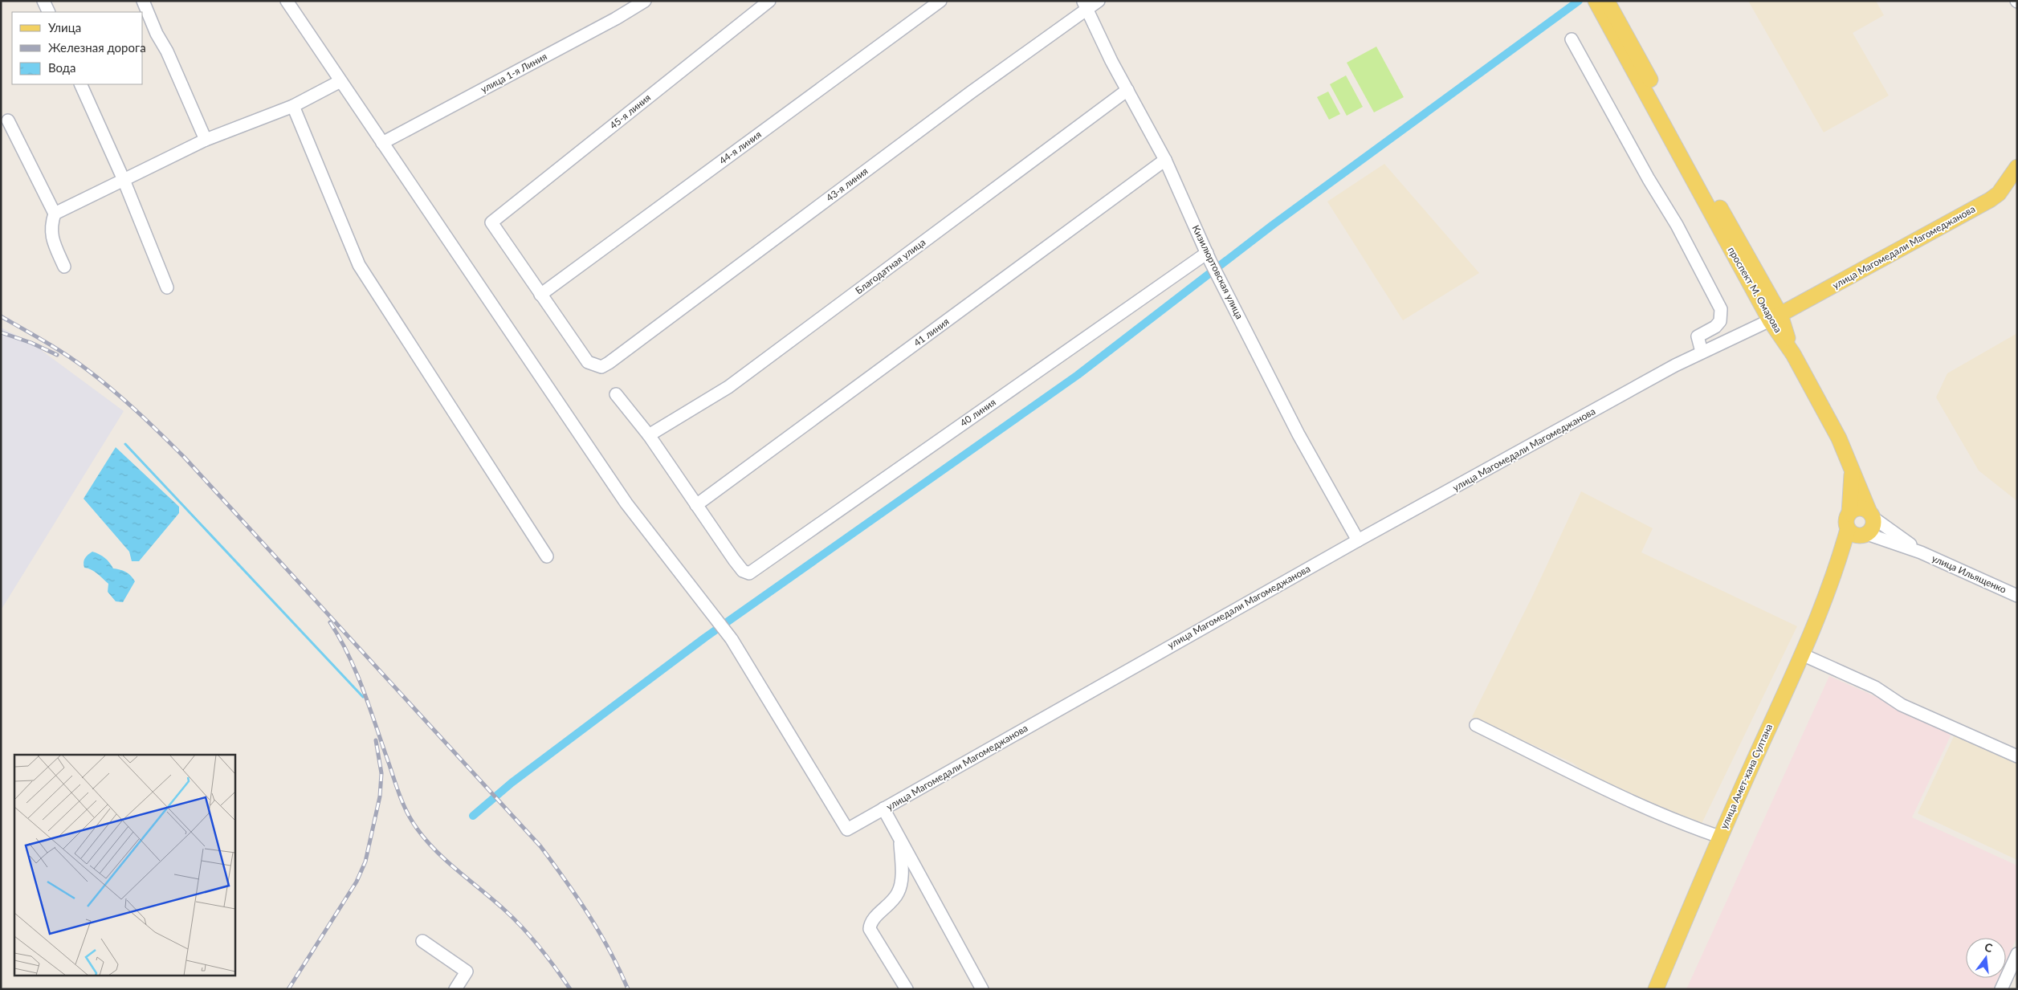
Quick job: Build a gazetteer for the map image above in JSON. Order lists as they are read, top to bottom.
{
  "streets": {
    "main road": ["улица Магомедали Магомеджанова", "проспект М. Омарова", "улица Амет-хана Султана"],
    "street": [
      "улица 1-я Линия",
      "45-я линия",
      "44-я линия",
      "43-я линия",
      "Благодатная улица",
      "Кизилюртовская улица",
      "41 линия",
      "40 линия",
      "улица Магомедали Магомеджановa",
      "улица Ильященко"
    ]
  },
  "crossings": [
    ["45-я линия", "44-я линия"],
    ["45-я линия", "43-я линия"],
    ["44-я линия", "43-я линия"],
    ["43-я линия", "Кизилюртовская улица"],
    ["улица Магомедали Магомеджанова", "проспект М. Омарова"],
    ["улица Магомедали Магомеджанова", "улица Магомедали Магомеджановa"],
    ["Благодатная улица", "Кизилюртовская улица"],
    ["Кизилюртовская улица", "41 линия"],
    ["Кизилюртовская улица", "40 линия"],
    ["Кизилюртовская улица", "улица Магомедали Магомеджановa"],
    ["проспект М. Омарова", "улица Магомедали Магомеджановa"],
    ["41 линия", "40 линия"]
  ],
  "legend": ["Улица", "Железная дорога", "Вода"],
  "north": "top"
}
